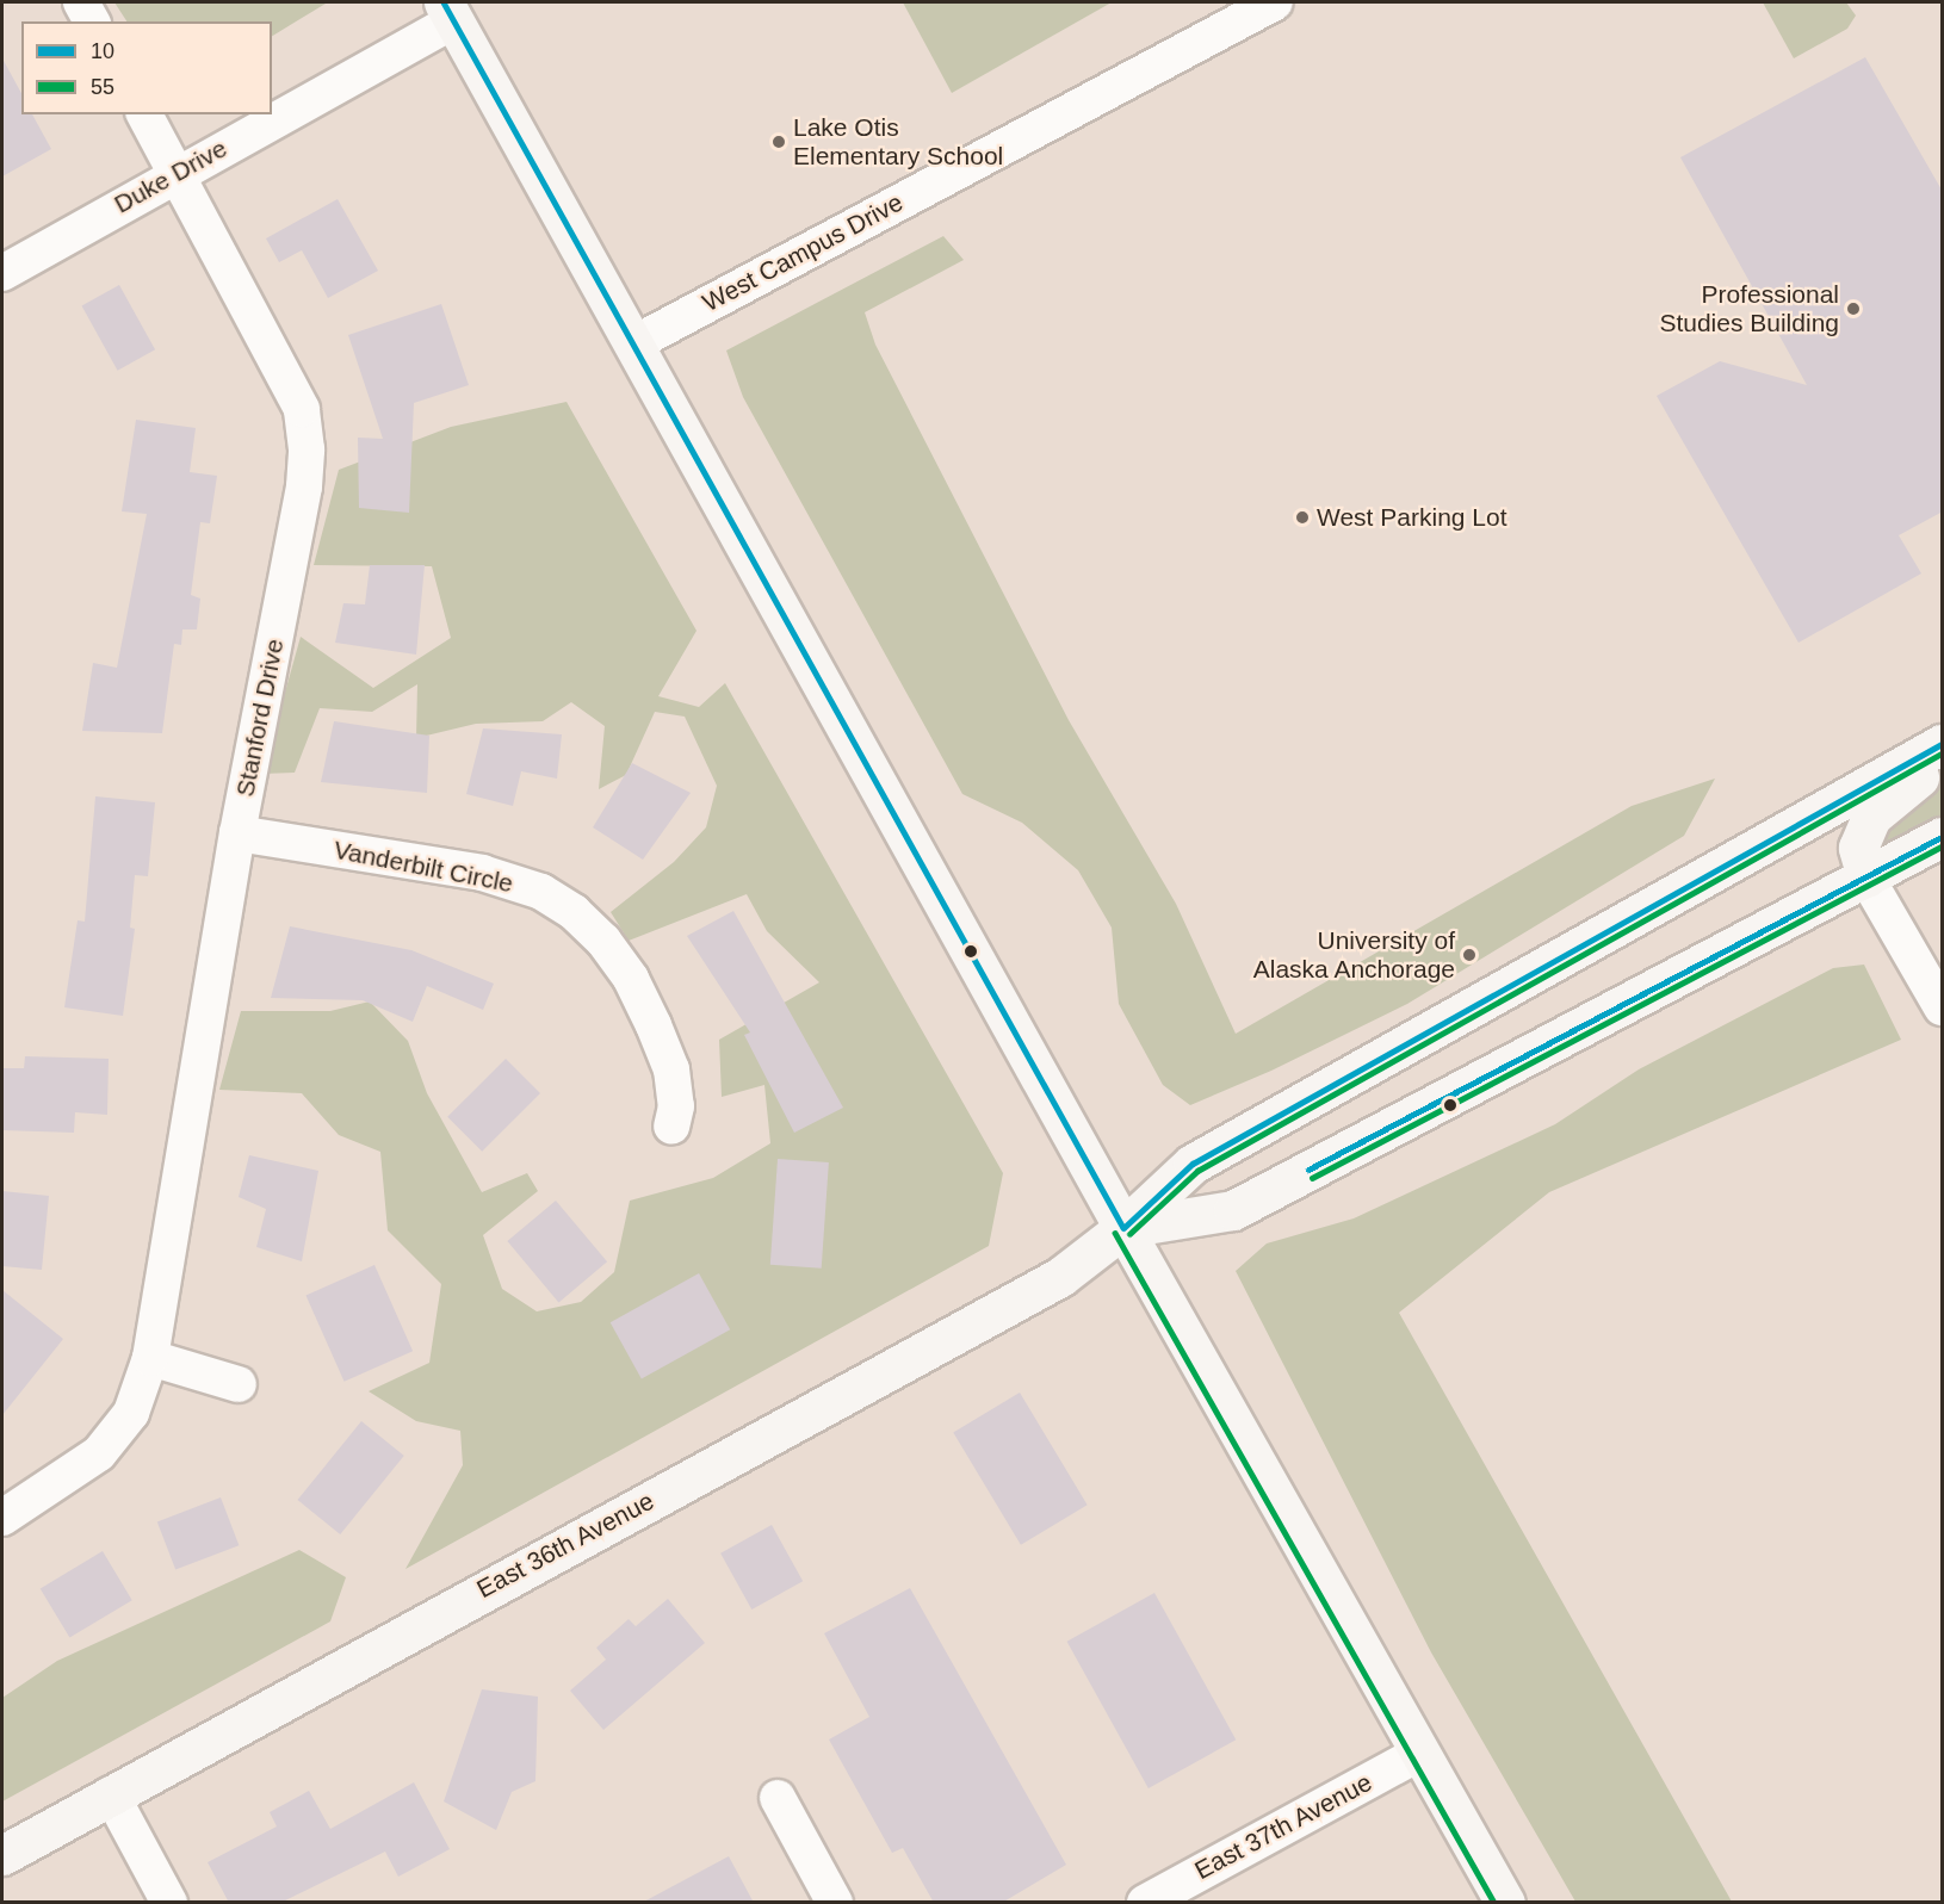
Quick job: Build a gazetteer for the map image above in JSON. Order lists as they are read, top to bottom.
{
  "streets": {
    "main road": ["East 36th Avenue"],
    "street": [
      "Duke Drive",
      "West Campus Drive",
      "Stanford Drive",
      "Vanderbilt Circle",
      "East 37th Avenue"
    ]
  },
  "crossings": [
    ["Duke Drive", "Stanford Drive"],
    ["Stanford Drive", "Vanderbilt Circle"]
  ],
  "places": [
    "Lake Otis Elementary School",
    "Professional Studies Building",
    "West Parking Lot",
    "University of Alaska Anchorage"
  ],
  "lines": ["transit line 10", "transit line 55"],
  "legend": ["10", "55"]
}
